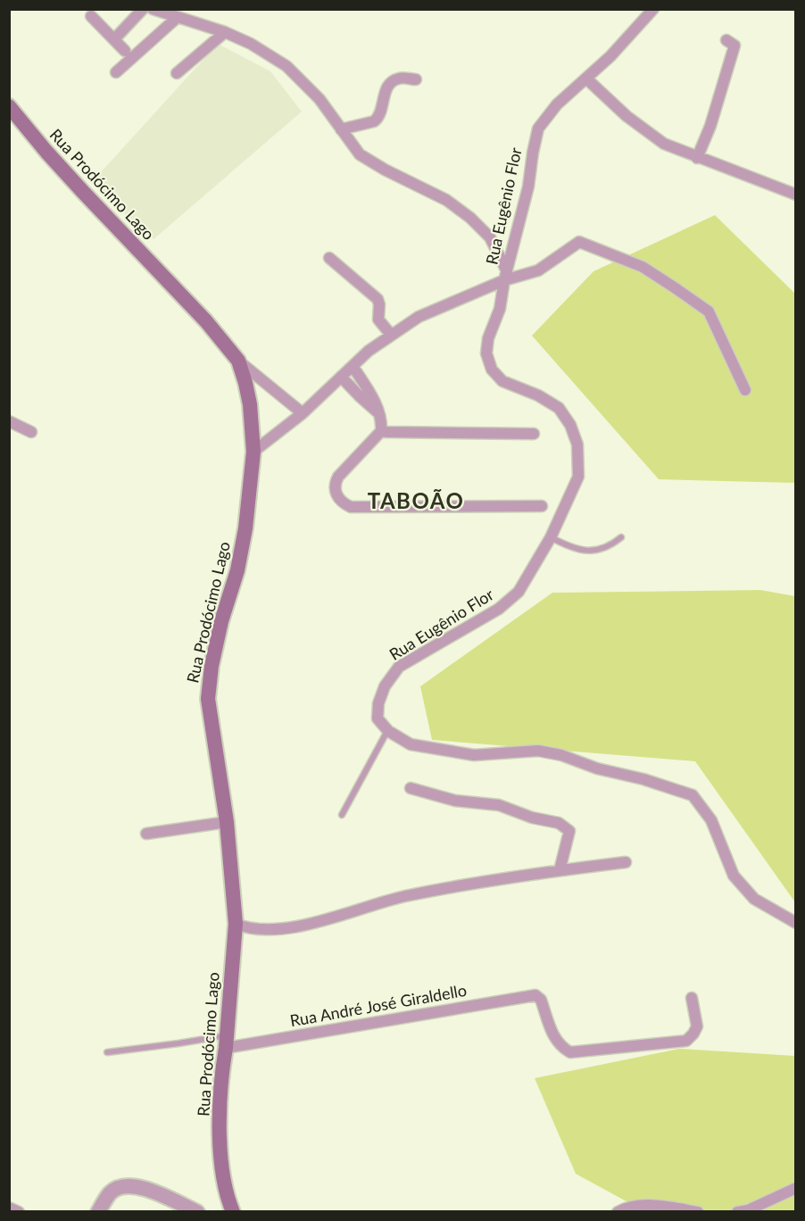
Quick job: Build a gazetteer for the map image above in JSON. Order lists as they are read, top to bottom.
{
  "streets": {
    "main road": ["Rua Prodócimo Lago"],
    "street": ["Rua Eugênio Flor", "Rua André José Giraldello"]
  },
  "crossings": [
    ["Rua Prodócimo Lago", "Rua André José Giraldello"]
  ],
  "districts": ["TABOÃO"]
}
